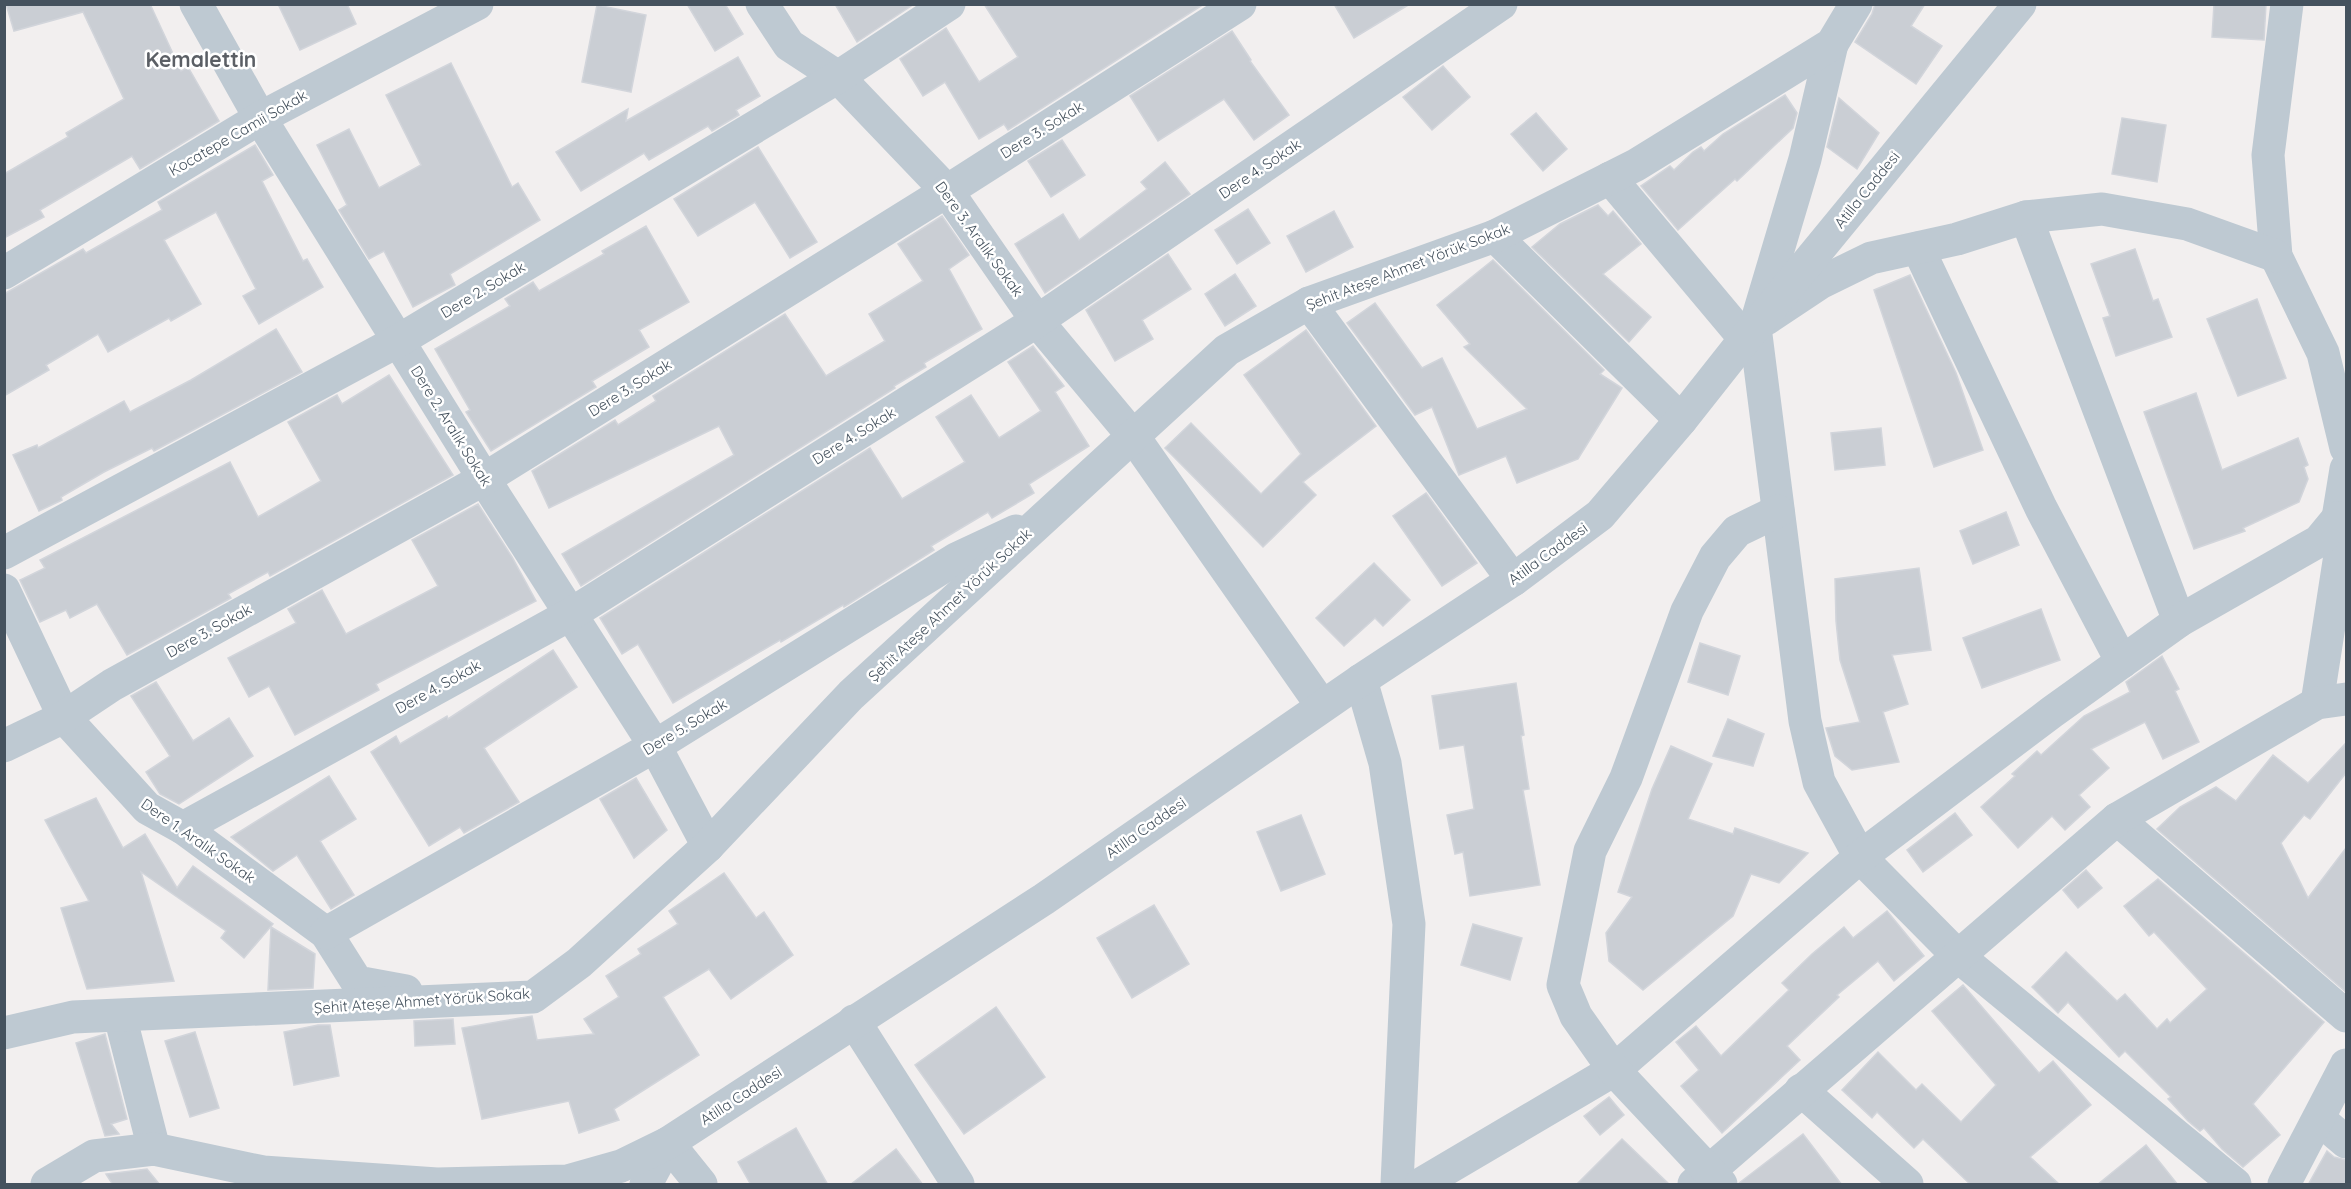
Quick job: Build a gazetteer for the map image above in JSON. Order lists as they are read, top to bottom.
{
  "streets": {
    "street": [
      "Dere 3. Sokak",
      "Kocatepe Camii Sokak",
      "Dere 4. Sokak",
      "Atilla Caddesi",
      "Dere 3. Aralık Sokak",
      "Şehit Ateşe Ahmet Yörük Sokak",
      "Dere 2. Sokak",
      "Dere 2. Aralık Sokak",
      "Dere 5. Sokak",
      "Dere 1. Aralık Sokak"
    ]
  },
  "crossings": [
    ["Dere 3. Sokak", "Dere 3. Aralık Sokak"],
    ["Dere 3. Sokak", "Dere 2. Aralık Sokak"],
    ["Dere 3. Sokak", "Dere 1. Aralık Sokak"],
    ["Kocatepe Camii Sokak", "Dere 2. Aralık Sokak"],
    ["Dere 4. Sokak", "Dere 3. Aralık Sokak"],
    ["Dere 4. Sokak", "Dere 2. Aralık Sokak"],
    ["Dere 4. Sokak", "Dere 1. Aralık Sokak"],
    ["Atilla Caddesi", "Dere 3. Aralık Sokak"],
    ["Dere 3. Aralık Sokak", "Şehit Ateşe Ahmet Yörük Sokak"],
    ["Dere 3. Aralık Sokak", "Dere 2. Sokak"],
    ["Şehit Ateşe Ahmet Yörük Sokak", "Dere 2. Aralık Sokak"],
    ["Şehit Ateşe Ahmet Yörük Sokak", "Dere 5. Sokak"],
    ["Şehit Ateşe Ahmet Yörük Sokak", "Dere 1. Aralık Sokak"],
    ["Dere 2. Sokak", "Dere 2. Aralık Sokak"],
    ["Dere 2. Aralık Sokak", "Dere 5. Sokak"],
    ["Dere 5. Sokak", "Dere 1. Aralık Sokak"]
  ],
  "districts": ["Kemalettin"]
}
